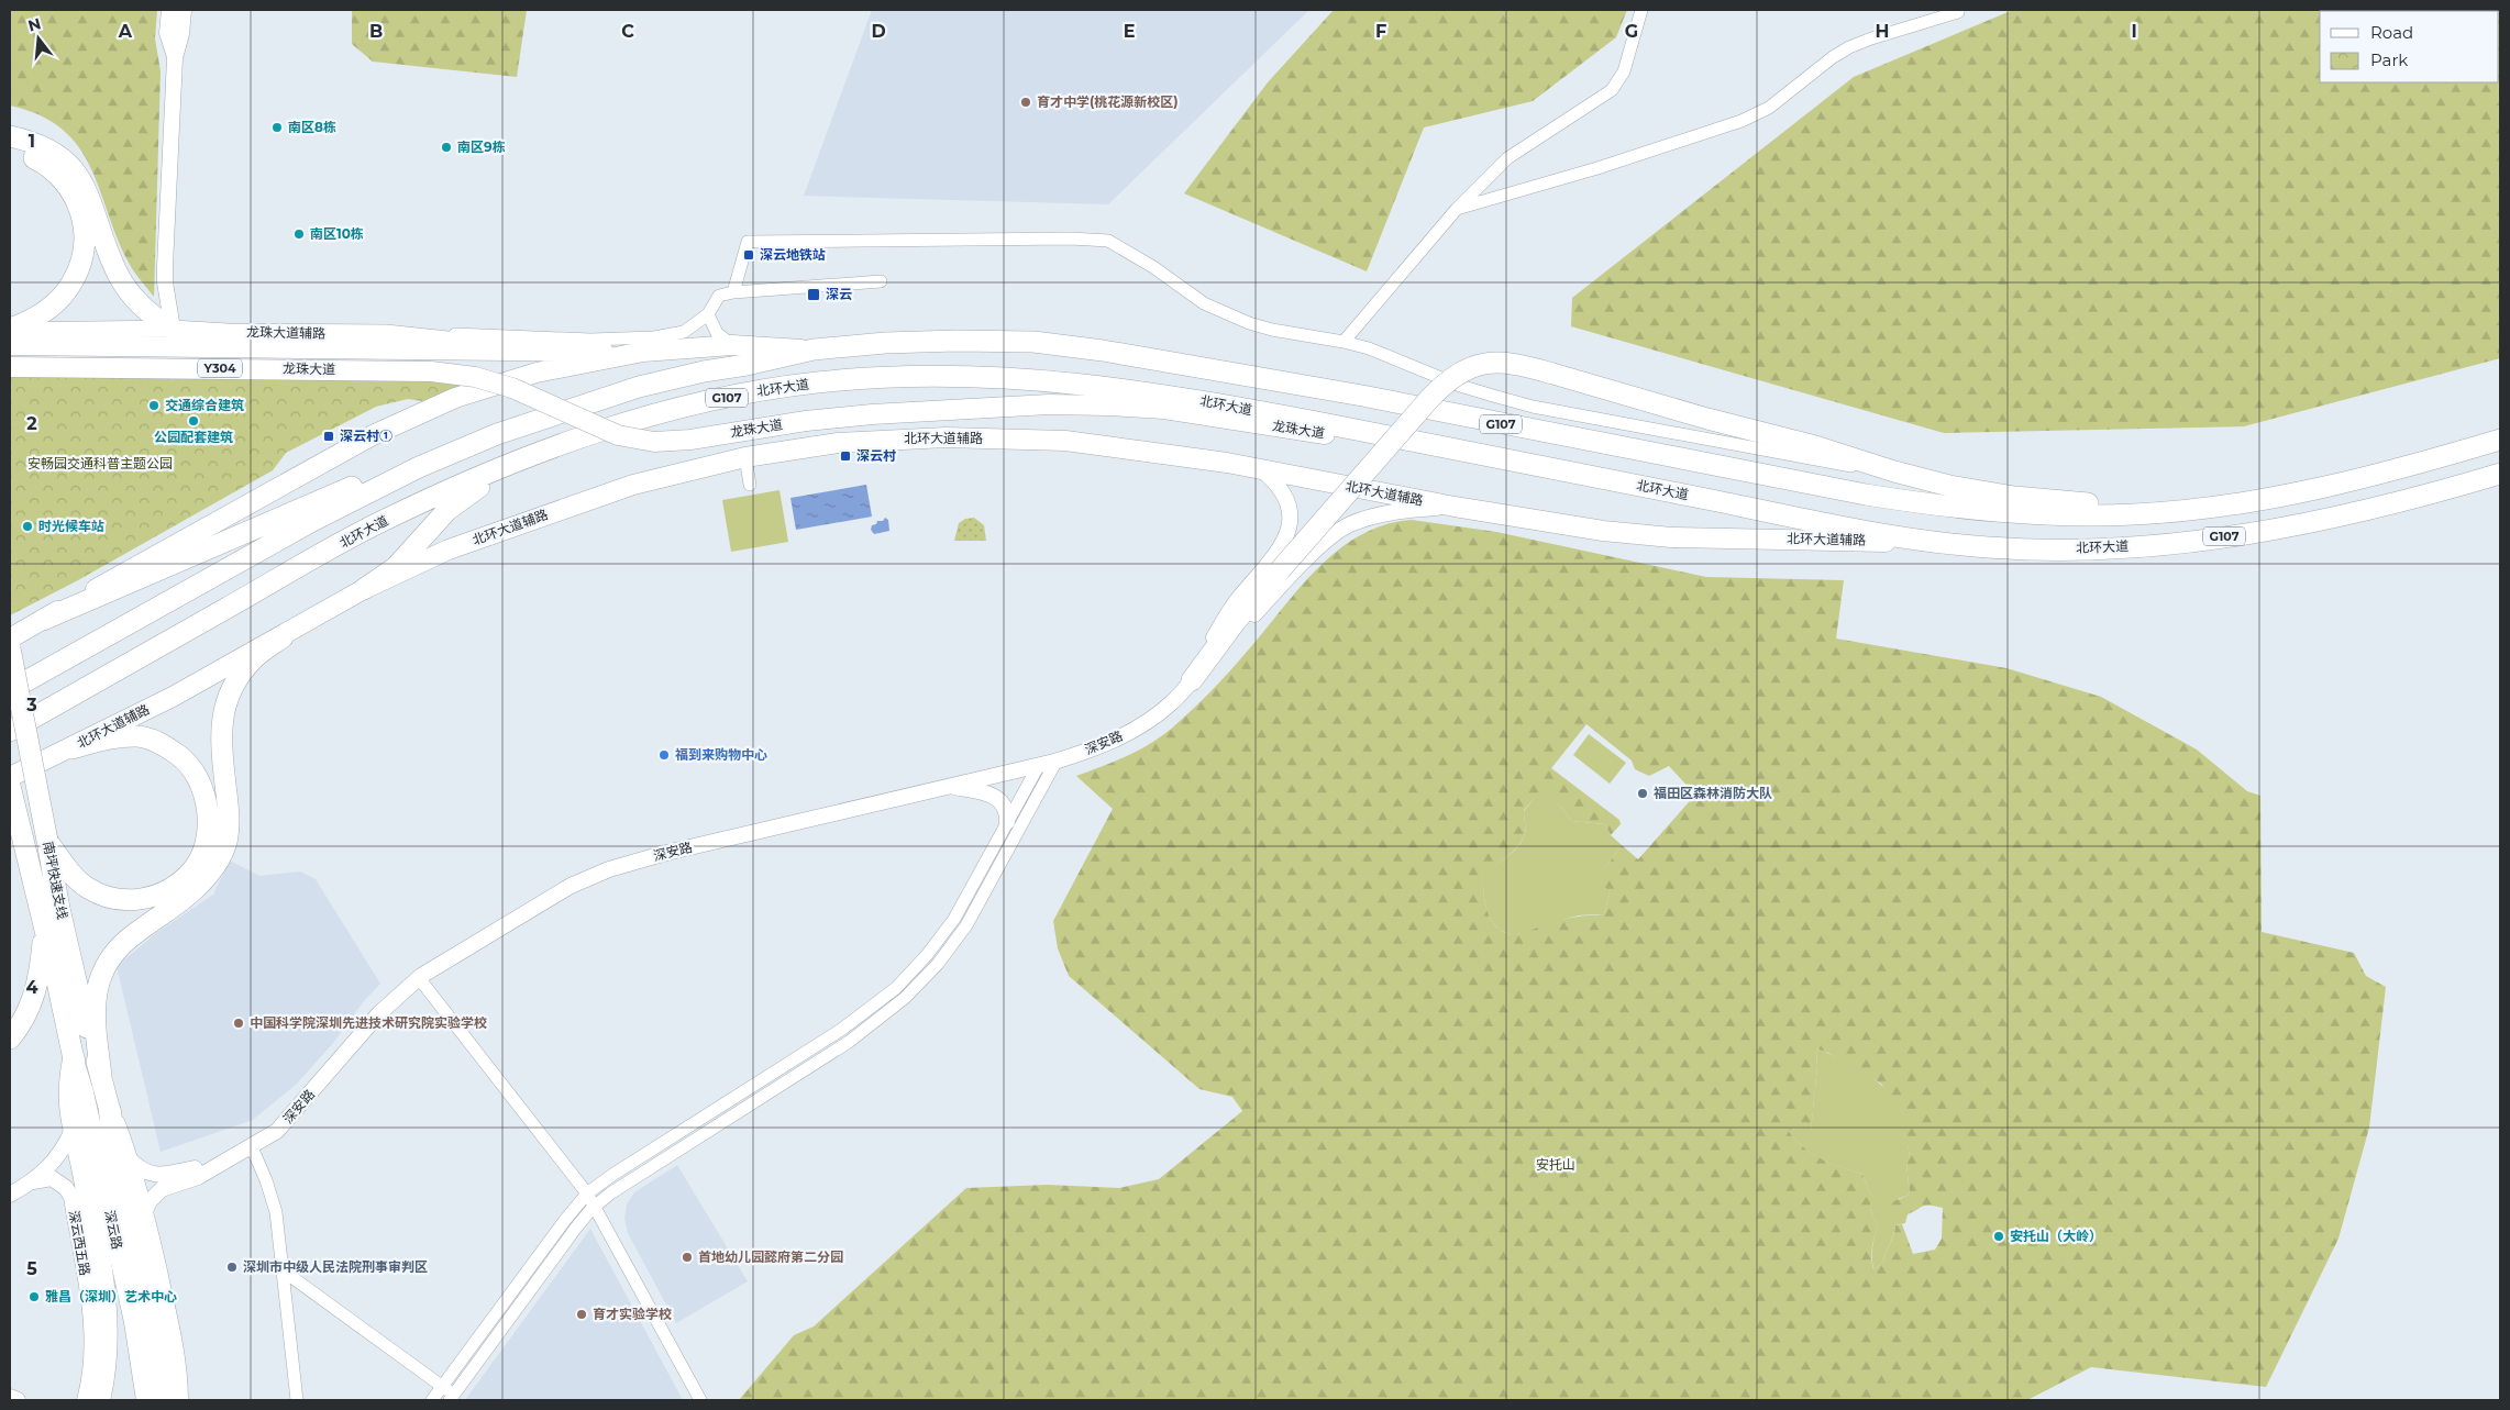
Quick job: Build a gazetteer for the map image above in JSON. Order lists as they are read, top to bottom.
{
  "streets": {
    "highway": ["北环大道", "G107", "南坪快速支线"],
    "main road": [
      "龙珠大道辅路",
      "Y304",
      "龙珠大道",
      "北环大道辅路",
      "深云路"
    ],
    "street": ["深安路", "深云西五路"]
  },
  "crossings": [
    ["龙珠大道辅路", "龙珠大道"],
    ["龙珠大道", "北环大道"],
    ["北环大道", "北环大道辅路"],
    ["南坪快速支线", "深云路"]
  ],
  "parks": ["安畅园交通科普主题公园", "安托山"],
  "places": {
    "other": [
      "育才中学(桃花源新校区)",
      "南区8栋",
      "南区9栋",
      "南区10栋",
      "交通综合建筑",
      "公园配套建筑",
      "时光候车站",
      "福到来购物中心",
      "福田区森林消防大队",
      "中国科学院深圳先进技术研究院实验学校",
      "安托山（大岭）",
      "首地幼儿园懿府第二分园",
      "深圳市中级人民法院刑事审判区",
      "雅昌（深圳）艺术中心",
      "育才实验学校"
    ],
    "transit": [
      "深云地铁站",
      "深云",
      "深云村①",
      "深云村"
    ]
  },
  "legend": ["Road", "Park"],
  "north": "top",
  "grid": {
    "columns": [
      "A",
      "B",
      "C",
      "D",
      "E",
      "F",
      "G",
      "H",
      "I"
    ],
    "rows": [
      "1",
      "2",
      "3",
      "4",
      "5"
    ]
  }
}
